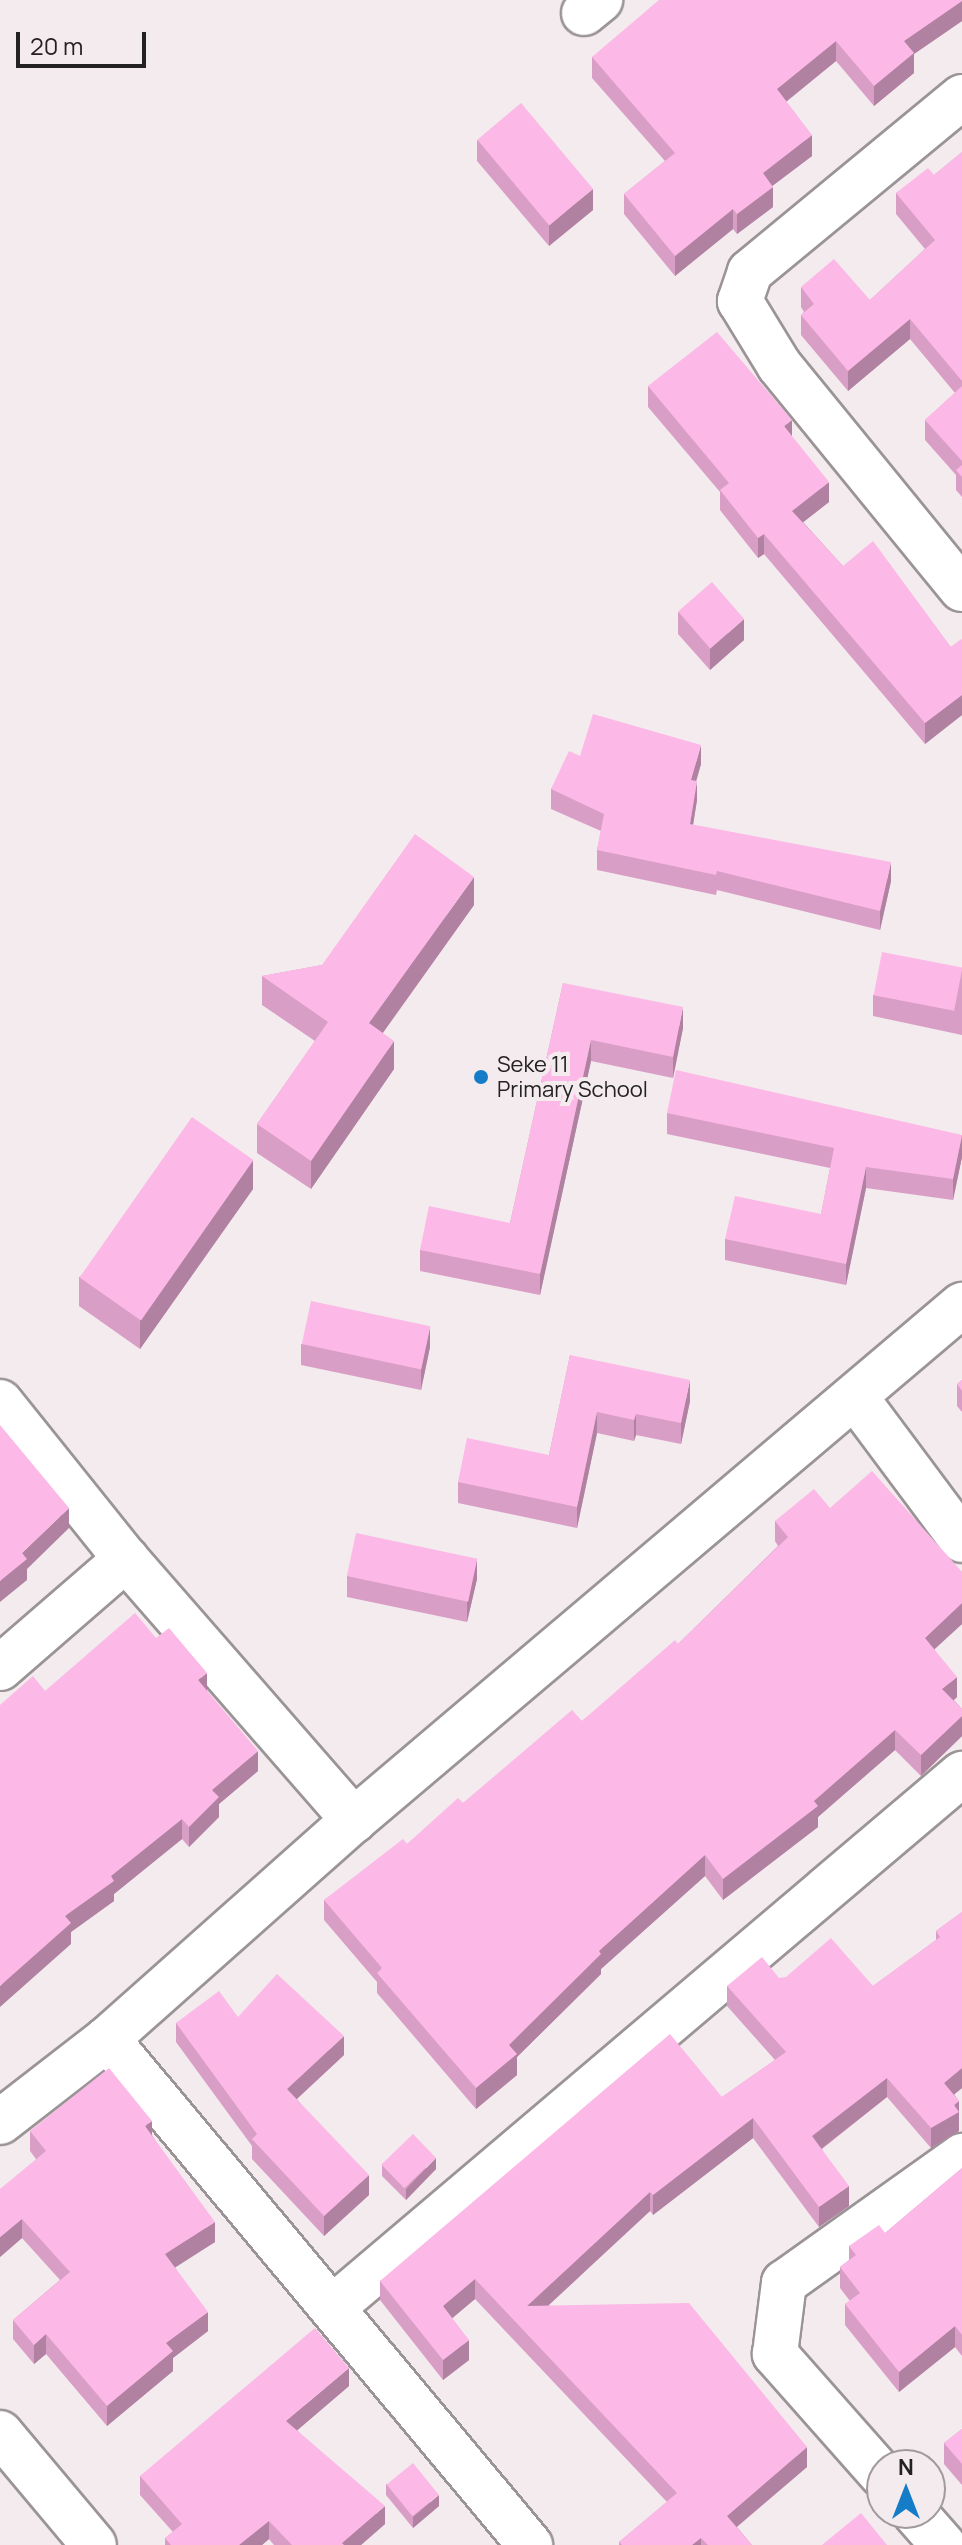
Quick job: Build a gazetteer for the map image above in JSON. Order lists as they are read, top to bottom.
{
  "places": ["Seke 11 Primary School"],
  "scale_bar": "20 m",
  "north": "top"
}
